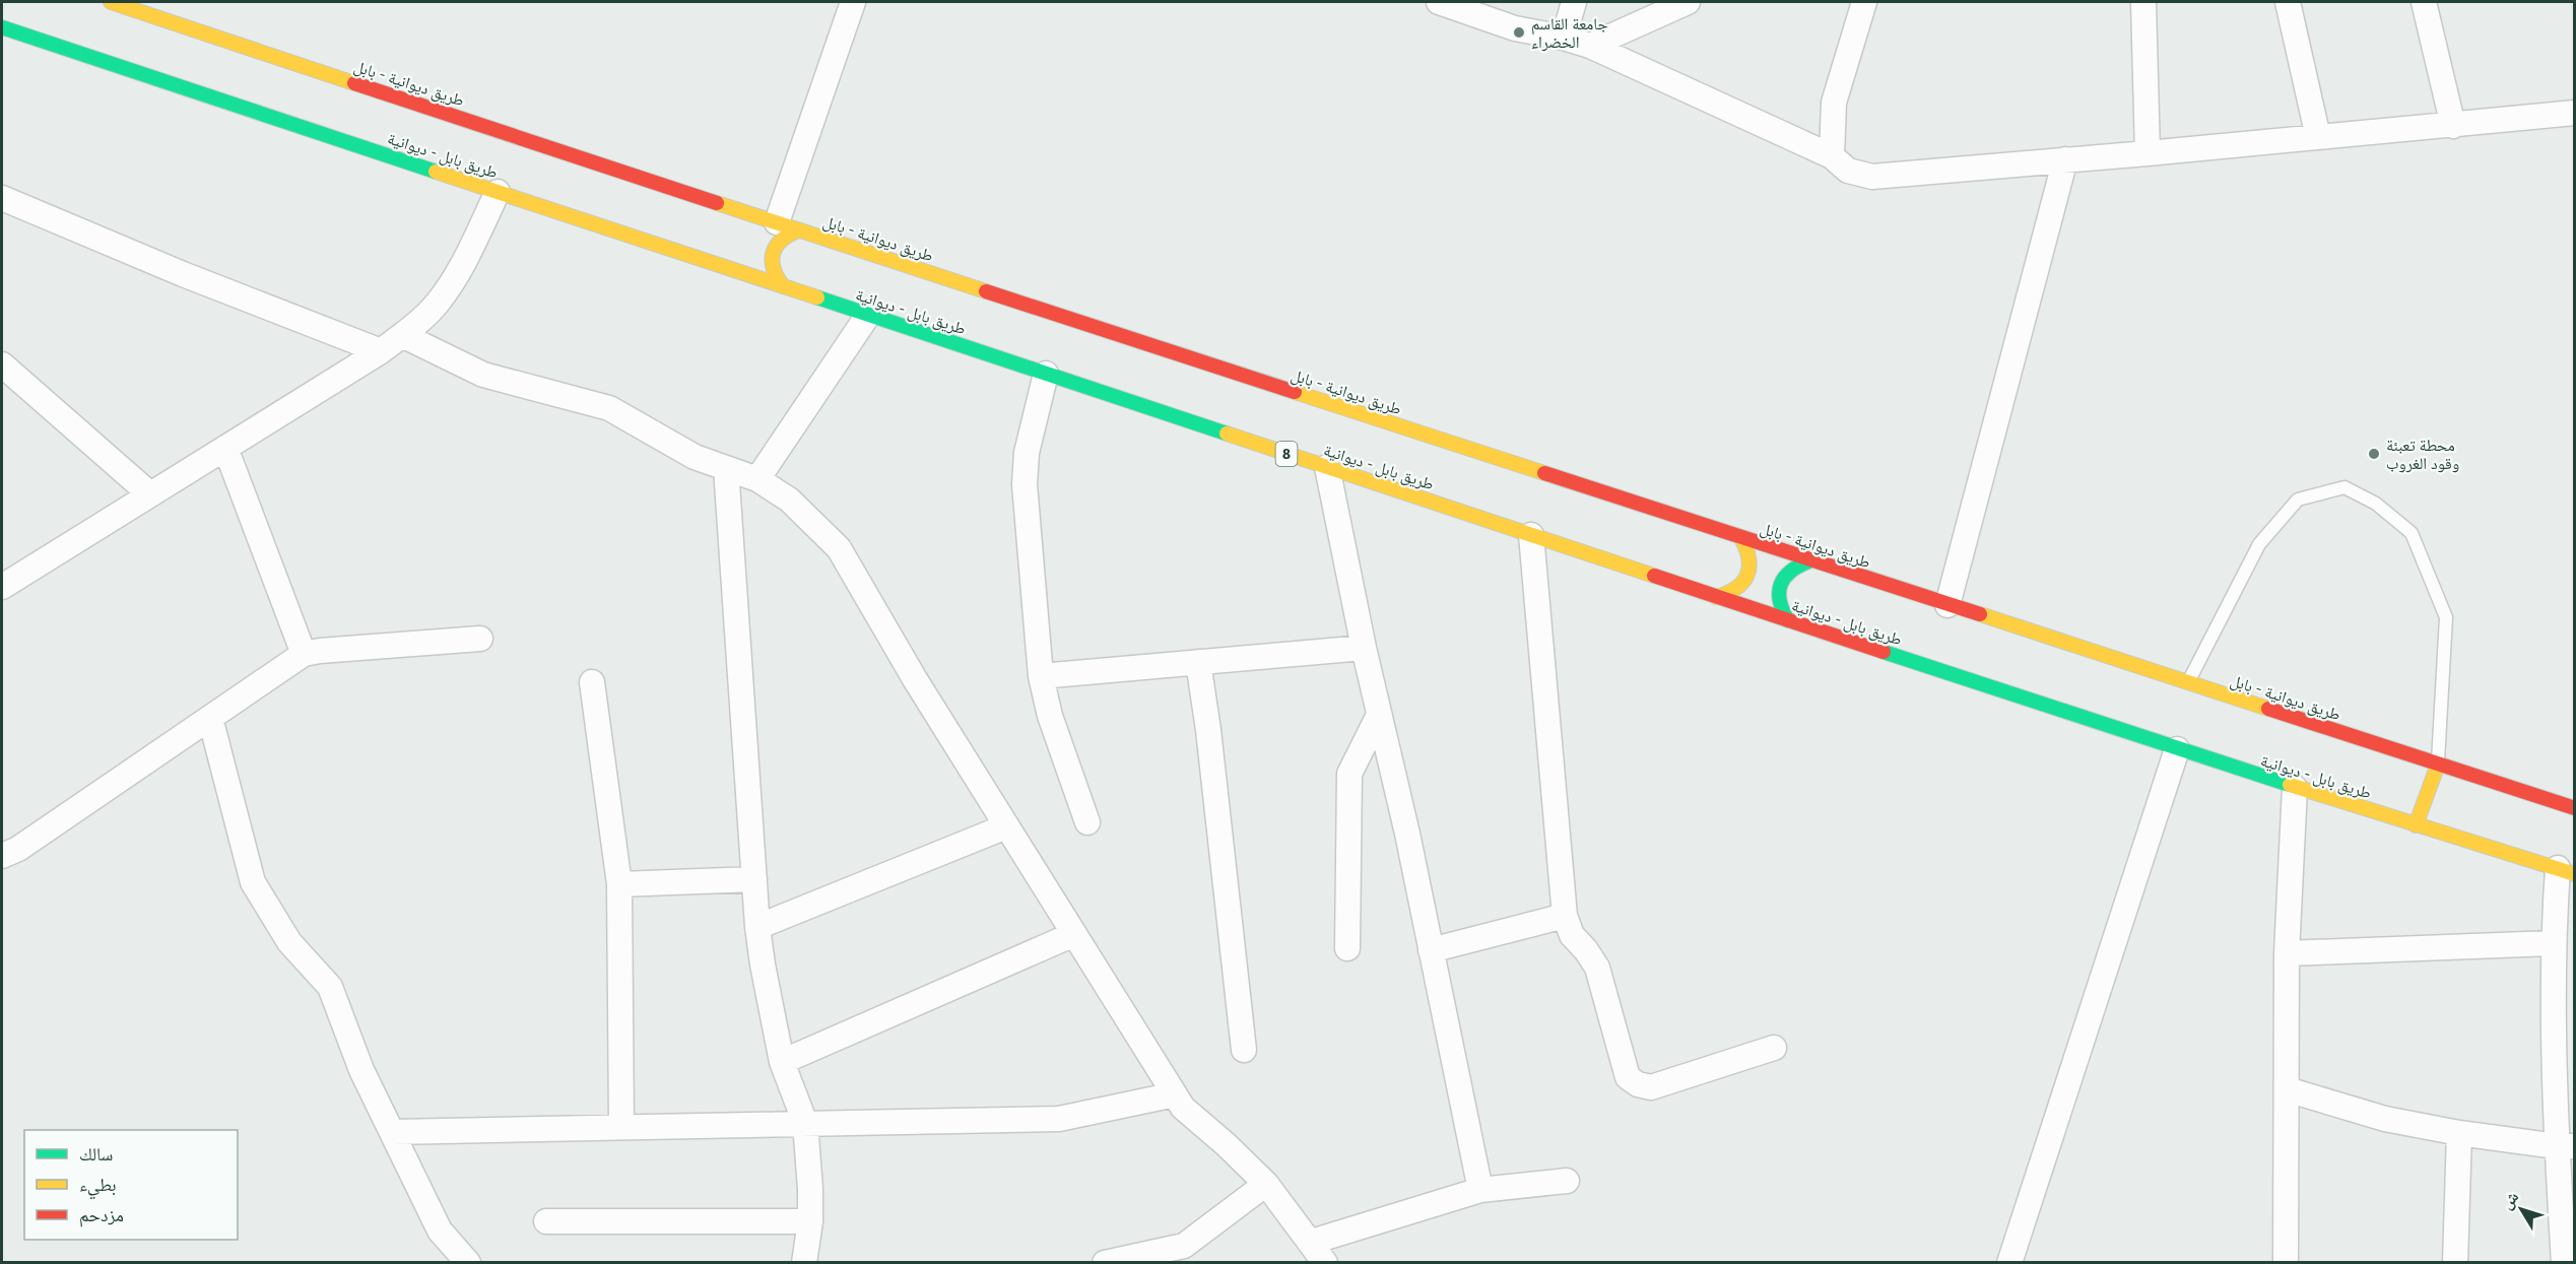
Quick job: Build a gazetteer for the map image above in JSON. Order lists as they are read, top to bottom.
{
  "streets": {
    "highway": ["طريق ديوانية - بابل", "طريق بابل - ديوانية", "8"]
  },
  "places": ["جامعة القاسم الخضراء", "محطة تعبئة وقود الغروب"],
  "legend": ["سالك", "بطيء", "مزدحم"],
  "north": "top left"
}
